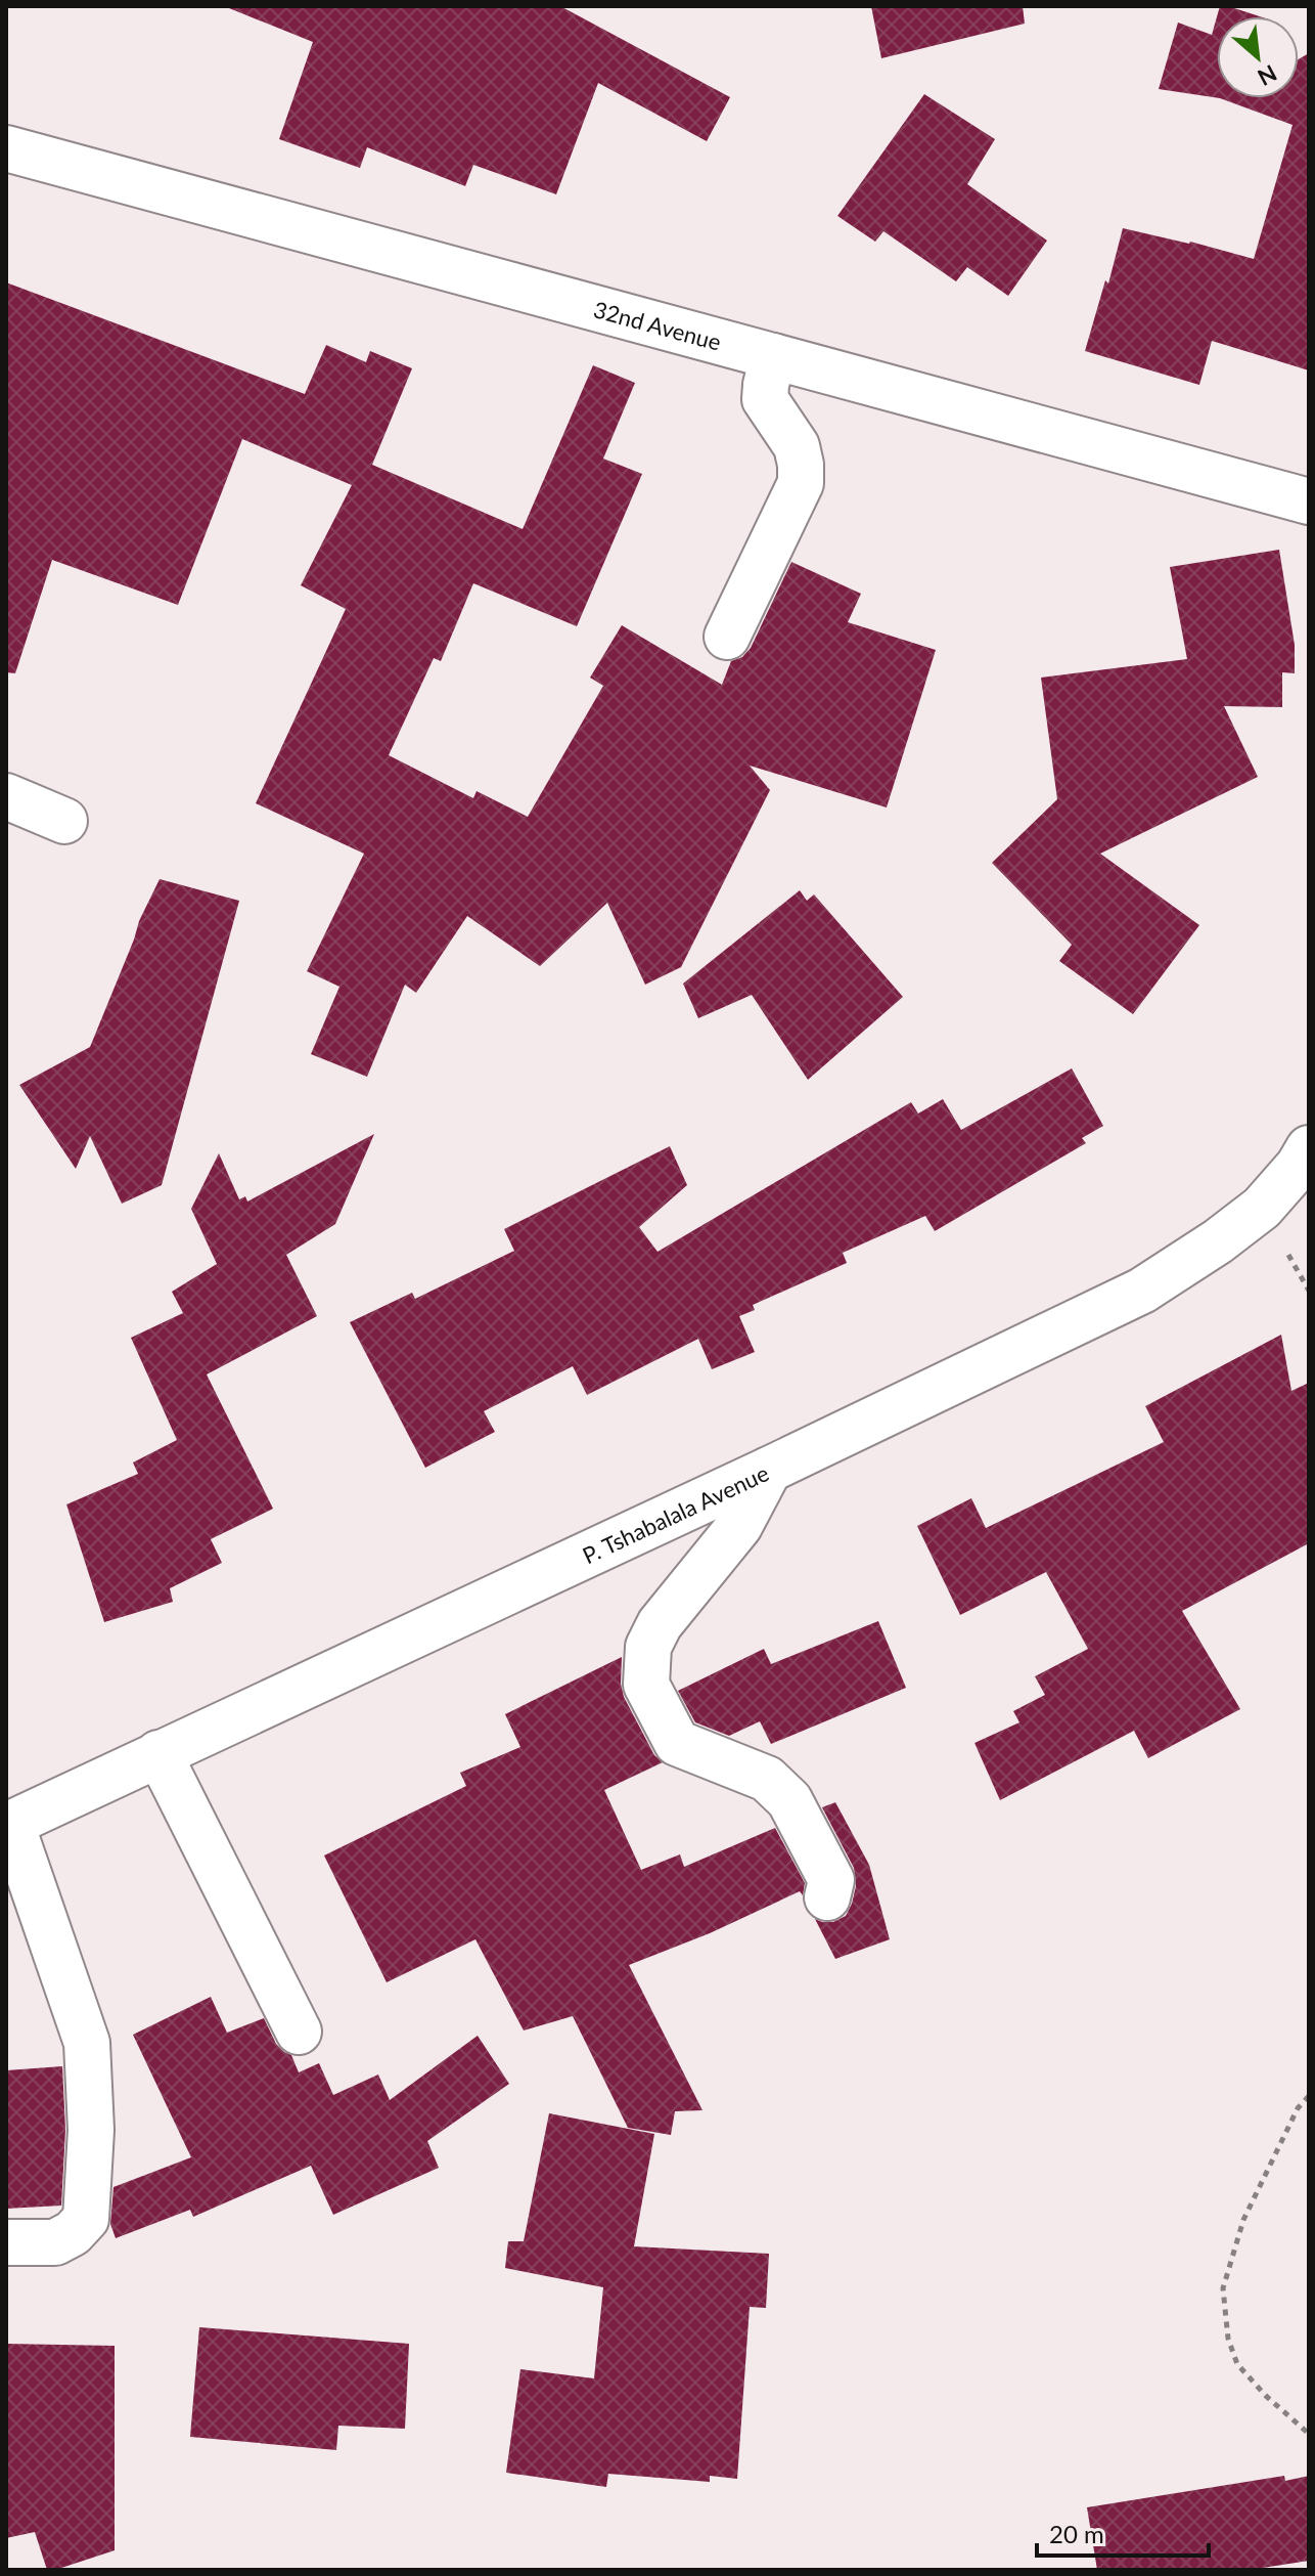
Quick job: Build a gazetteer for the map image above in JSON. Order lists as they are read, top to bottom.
{
  "streets": {
    "street": ["32nd Avenue", "P. Tshabalala Avenue"]
  },
  "scale_bar": "20 m",
  "north": "bottom right"
}
